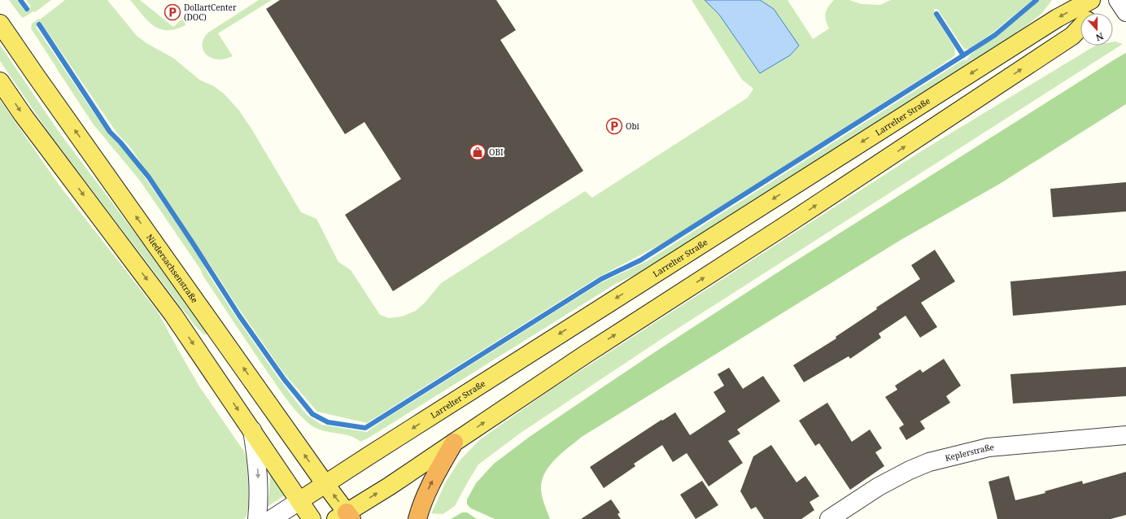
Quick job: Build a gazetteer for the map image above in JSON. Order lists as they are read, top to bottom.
{
  "streets": {
    "main road": ["Larrelter Straße", "Niedersachsenstraße"],
    "street": ["Keplerstraße"]
  },
  "crossings": [
    ["Larrelter Straße", "Niedersachsenstraße"]
  ],
  "places": {
    "parking": ["DollartCenter (DOC)", "Obi"],
    "shop": ["OBI"]
  },
  "north": "bottom"
}
